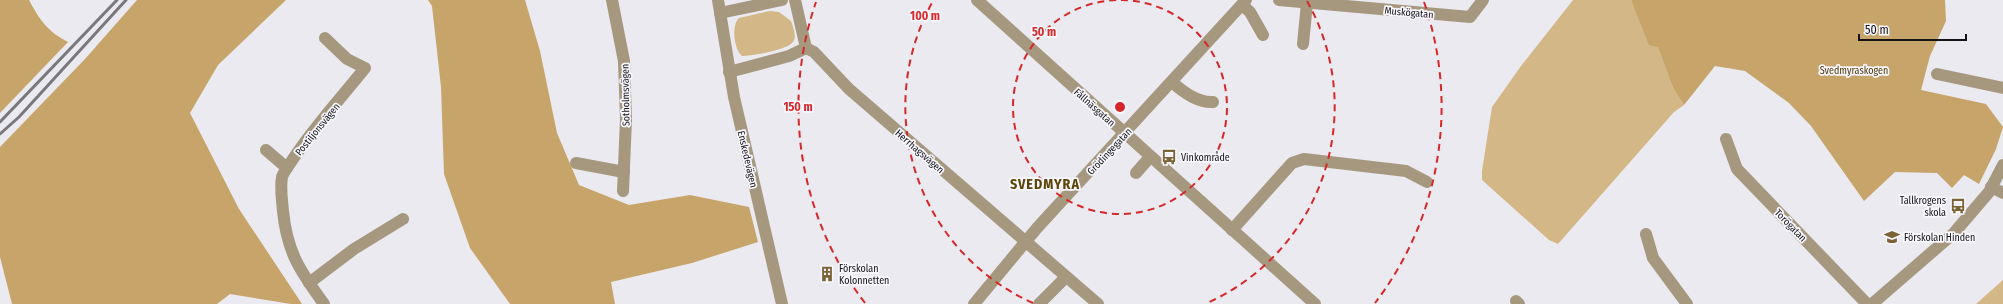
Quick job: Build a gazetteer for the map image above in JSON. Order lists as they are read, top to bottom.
{
  "streets": {
    "street": [
      "Muskögatan",
      "Sotholmsvägen",
      "Fållnäsgatan",
      "Postiljonsvägen",
      "Herrhagsvägen",
      "Grödingegatan",
      "Enskedevägen",
      "Torögatan"
    ]
  },
  "crossings": [
    ["Fållnäsgatan", "Grödingegatan"],
    ["Herrhagsvägen", "Grödingegatan"]
  ],
  "districts": ["SVEDMYRA"],
  "parks": ["Svedmyraskogen"],
  "places": {
    "bus stop": ["Vinkområde", "Tallkrogens skola"],
    "school or university": ["Förskolan Hinden"],
    "building": ["Förskolan Kolonnetten"]
  },
  "scale_bar": "50 m",
  "rings": ["100 m", "50 m", "150 m"]
}
